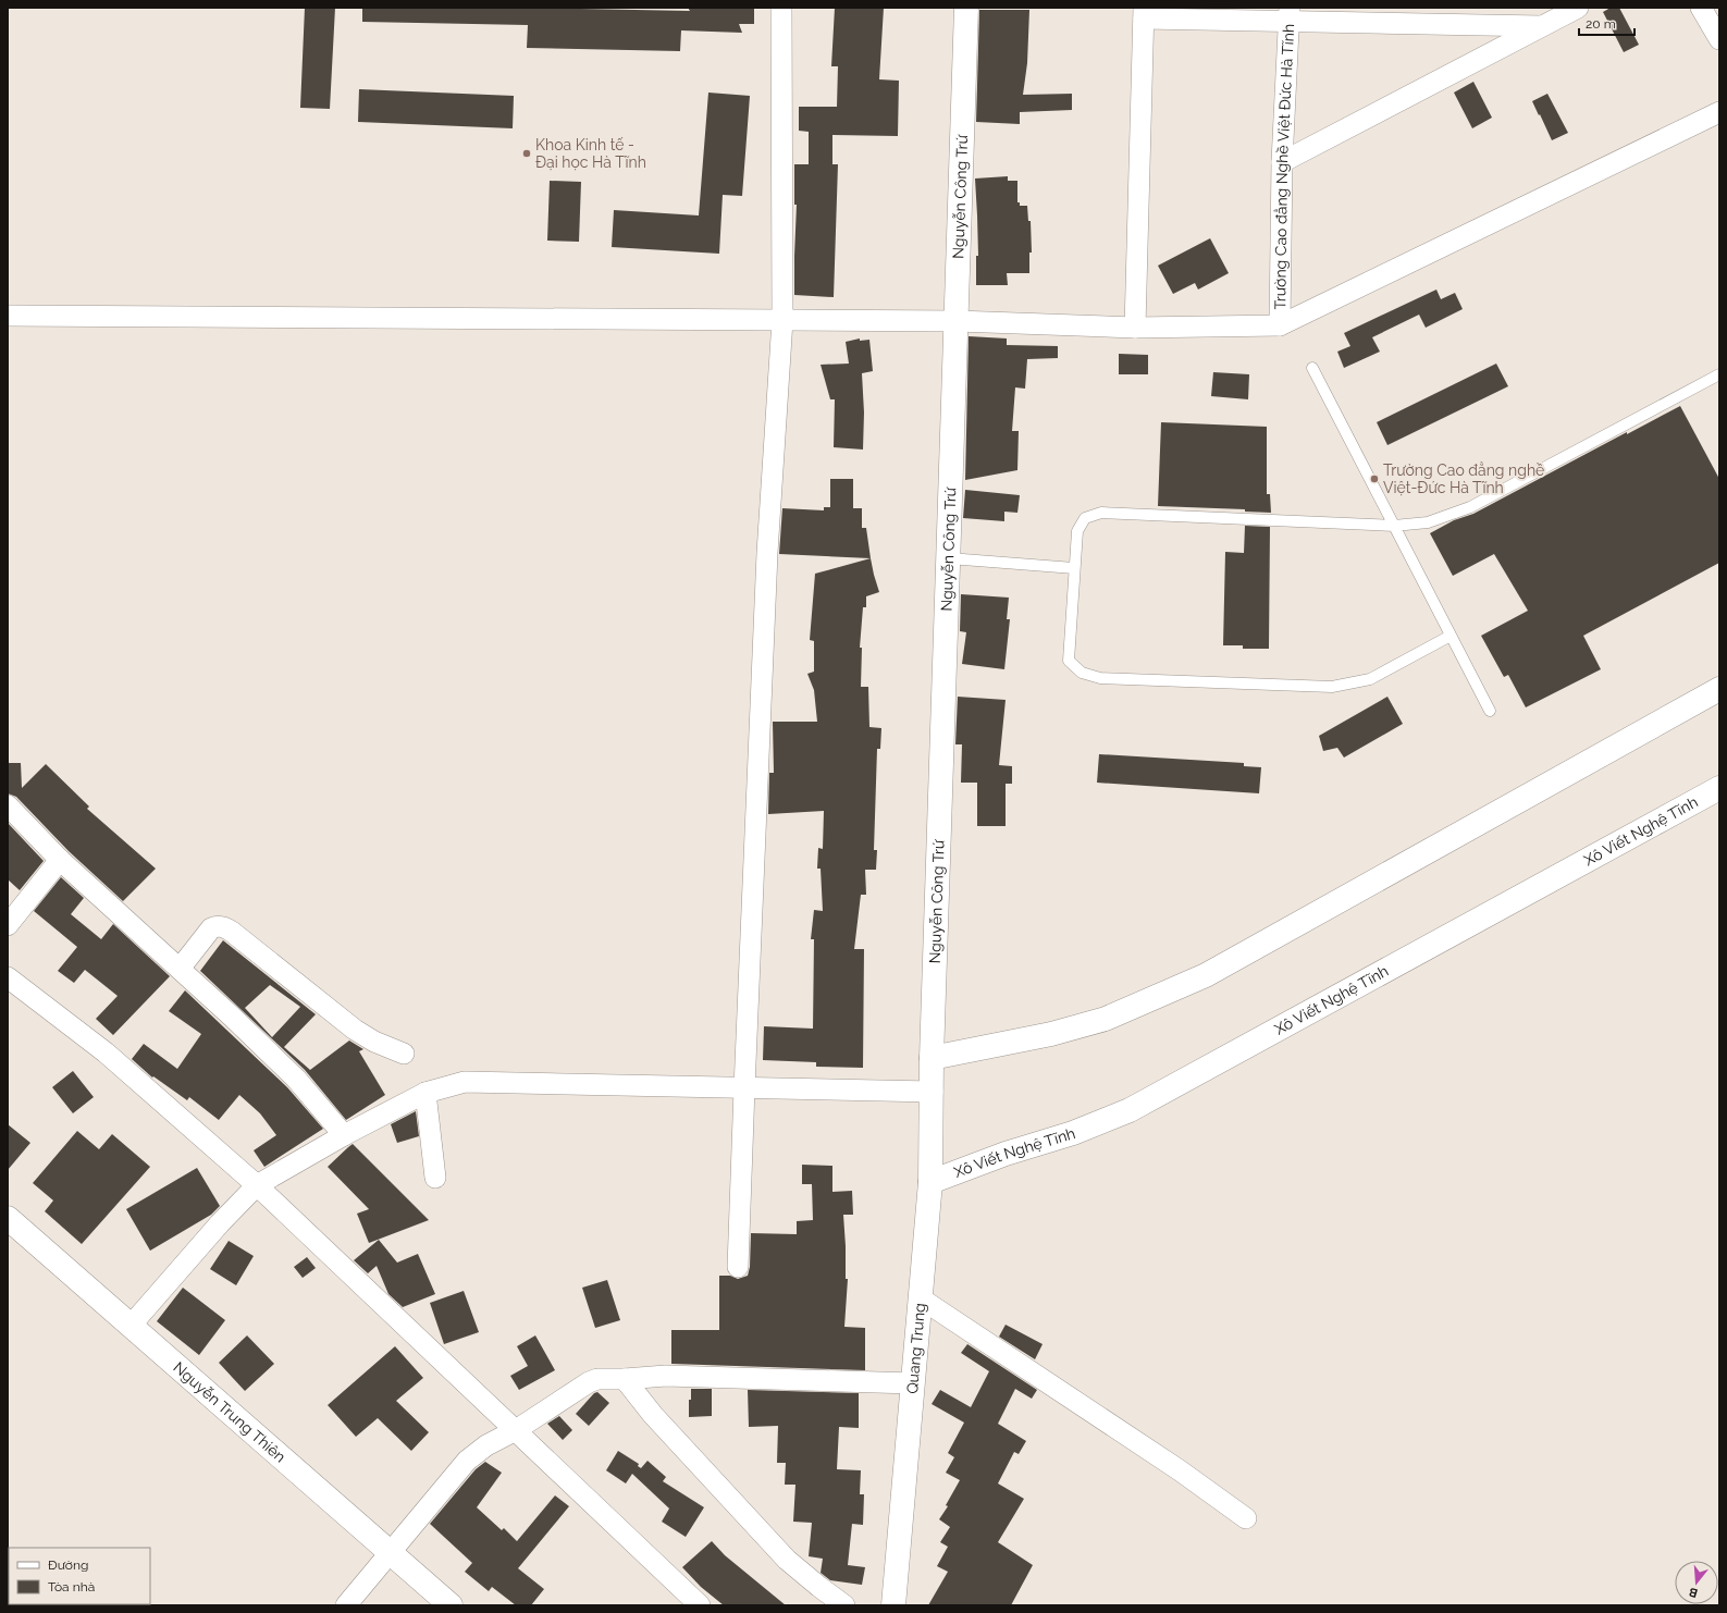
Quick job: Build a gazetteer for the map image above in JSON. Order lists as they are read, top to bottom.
{
  "streets": {
    "street": [
      "Trường Cao đẳng Nghề Việt Đức Hà Tĩnh",
      "Nguyễn Công Trứ",
      "Xô Viết Nghệ Tĩnh",
      "Quang Trung",
      "Nguyễn Trung Thiên"
    ]
  },
  "crossings": [
    ["Nguyễn Công Trứ", "Quang Trung"],
    ["Xô Viết Nghệ Tĩnh", "Quang Trung"]
  ],
  "places": ["Khoa Kinh tế - Đại học Hà Tĩnh", "Trường Cao đẳng nghề Việt-Đức Hà Tĩnh"],
  "legend": ["Đường", "Tòa nhà"],
  "scale_bar": "20 m",
  "north": "bottom"
}
